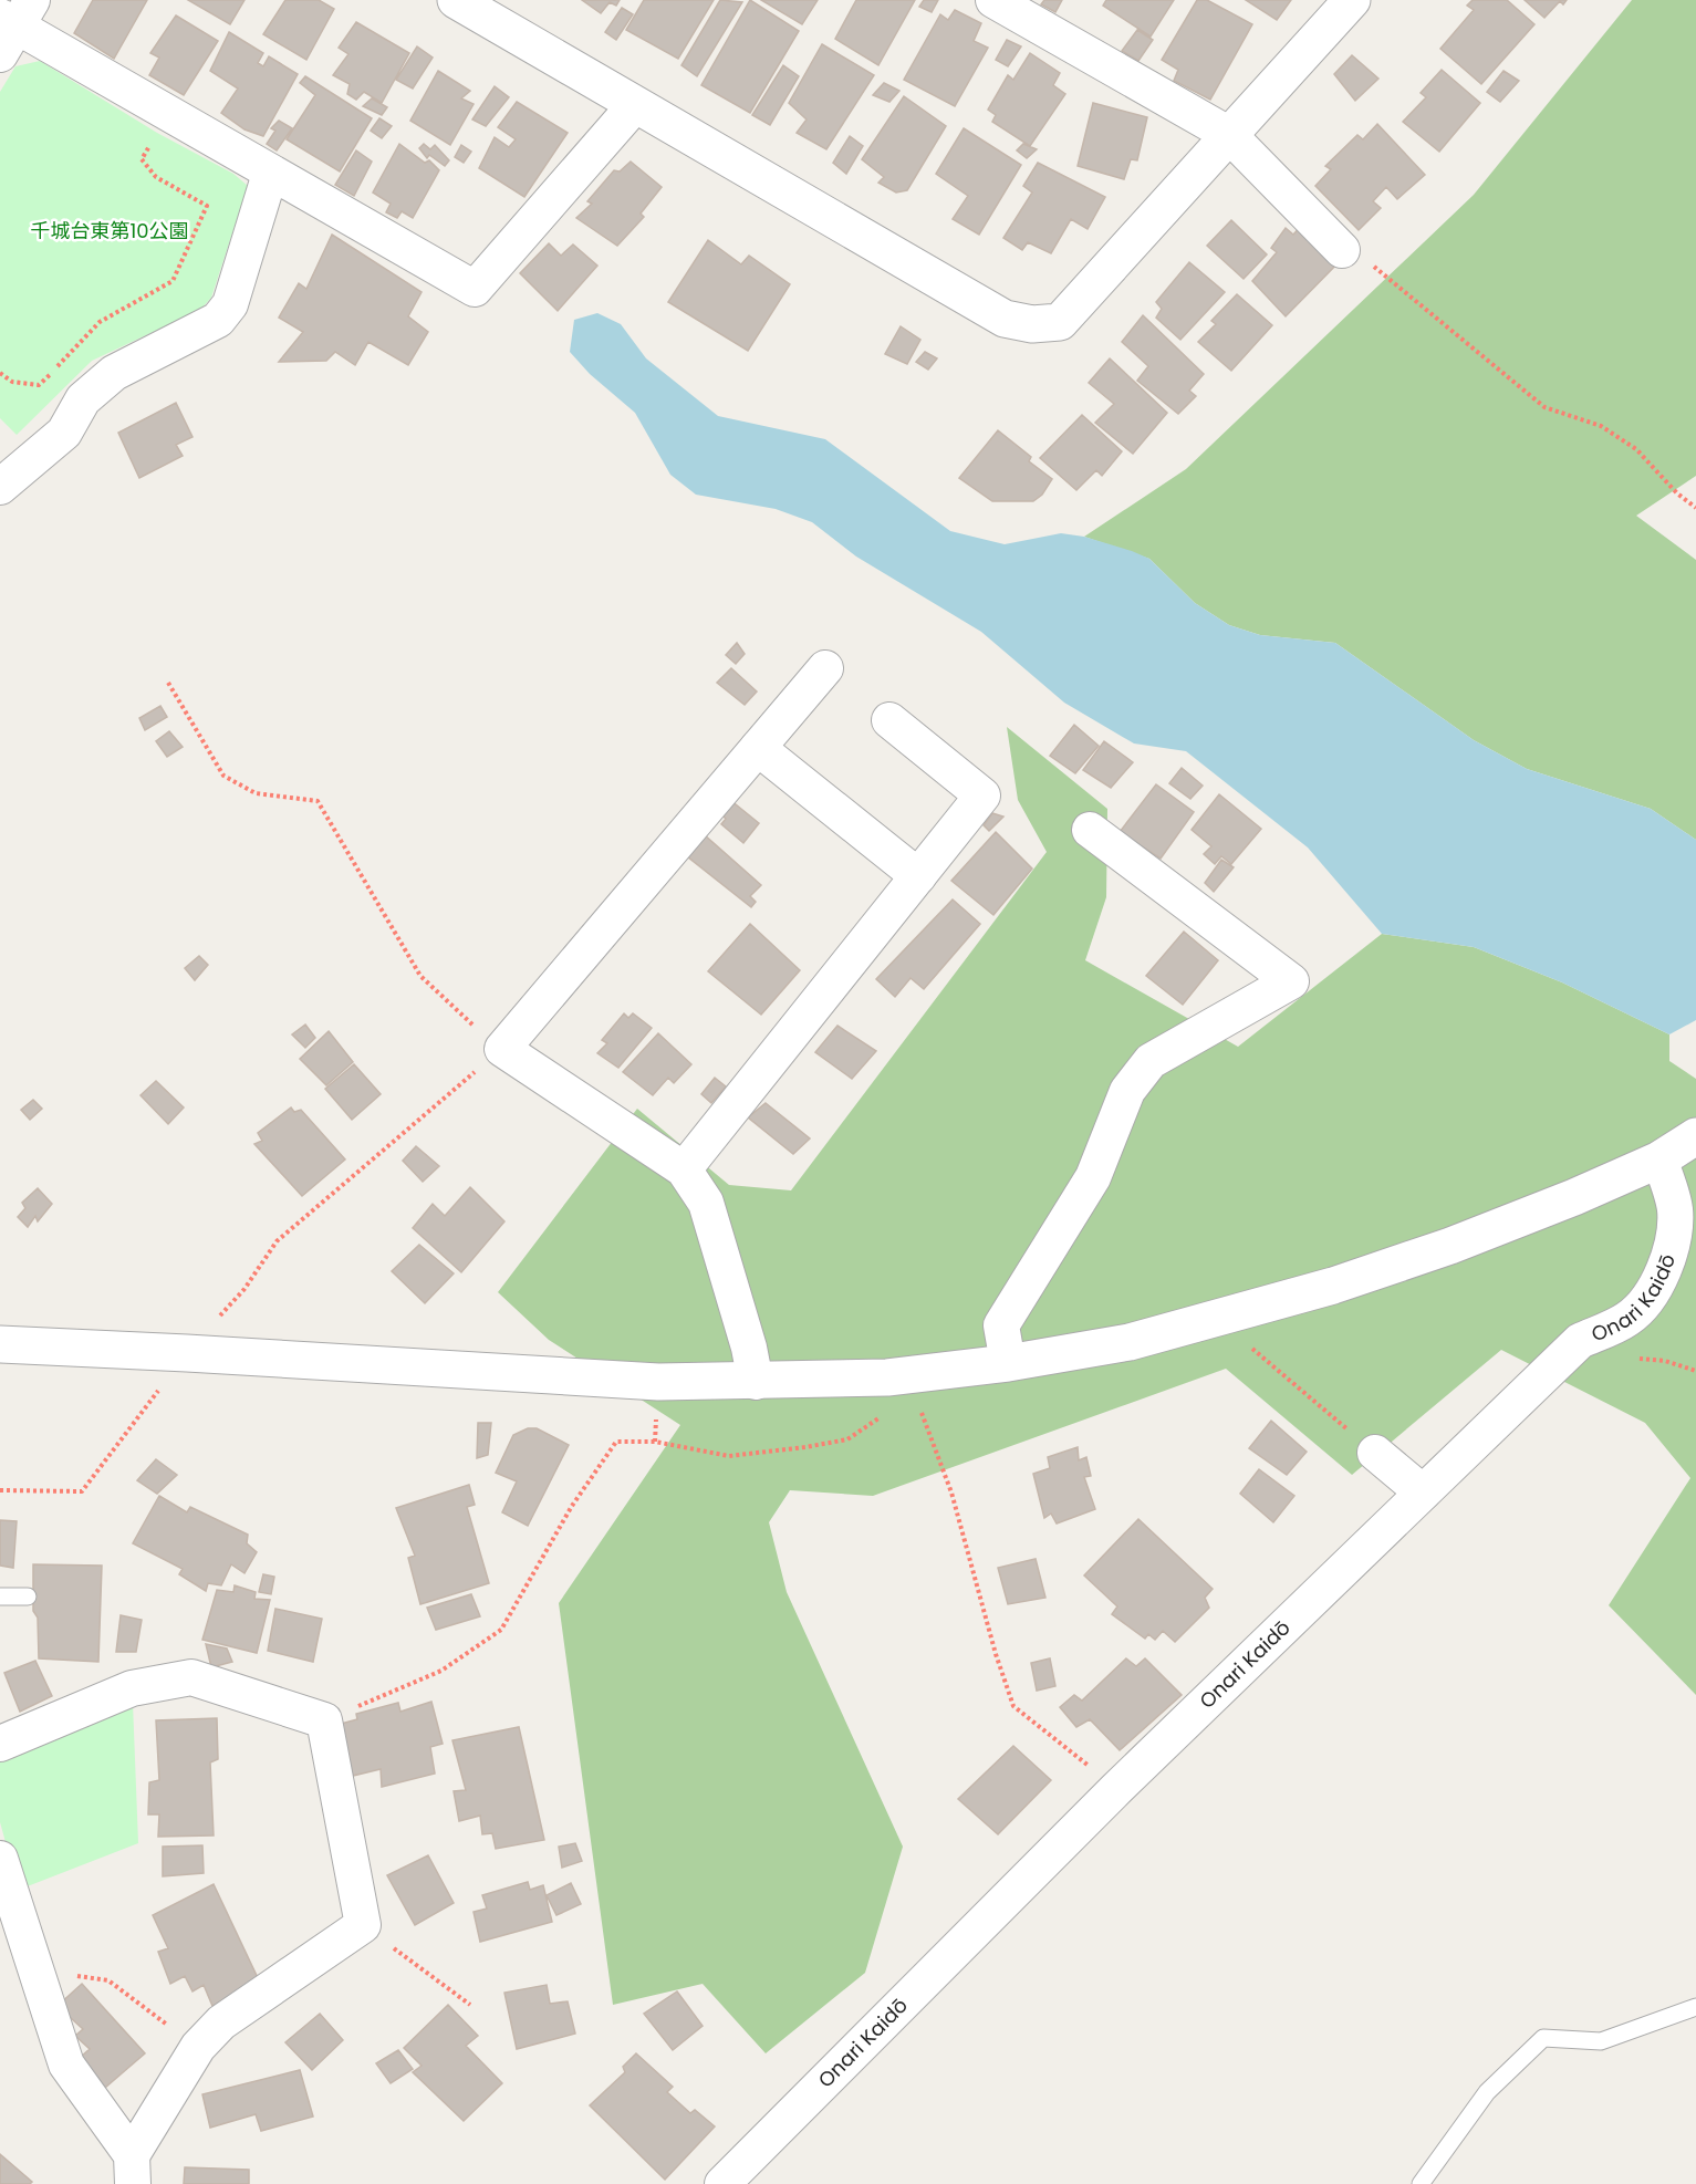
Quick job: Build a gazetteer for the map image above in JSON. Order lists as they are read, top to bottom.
{
  "streets": {
    "street": ["Onari Kaidō"]
  },
  "parks": ["千城台東第10公園"]
}
